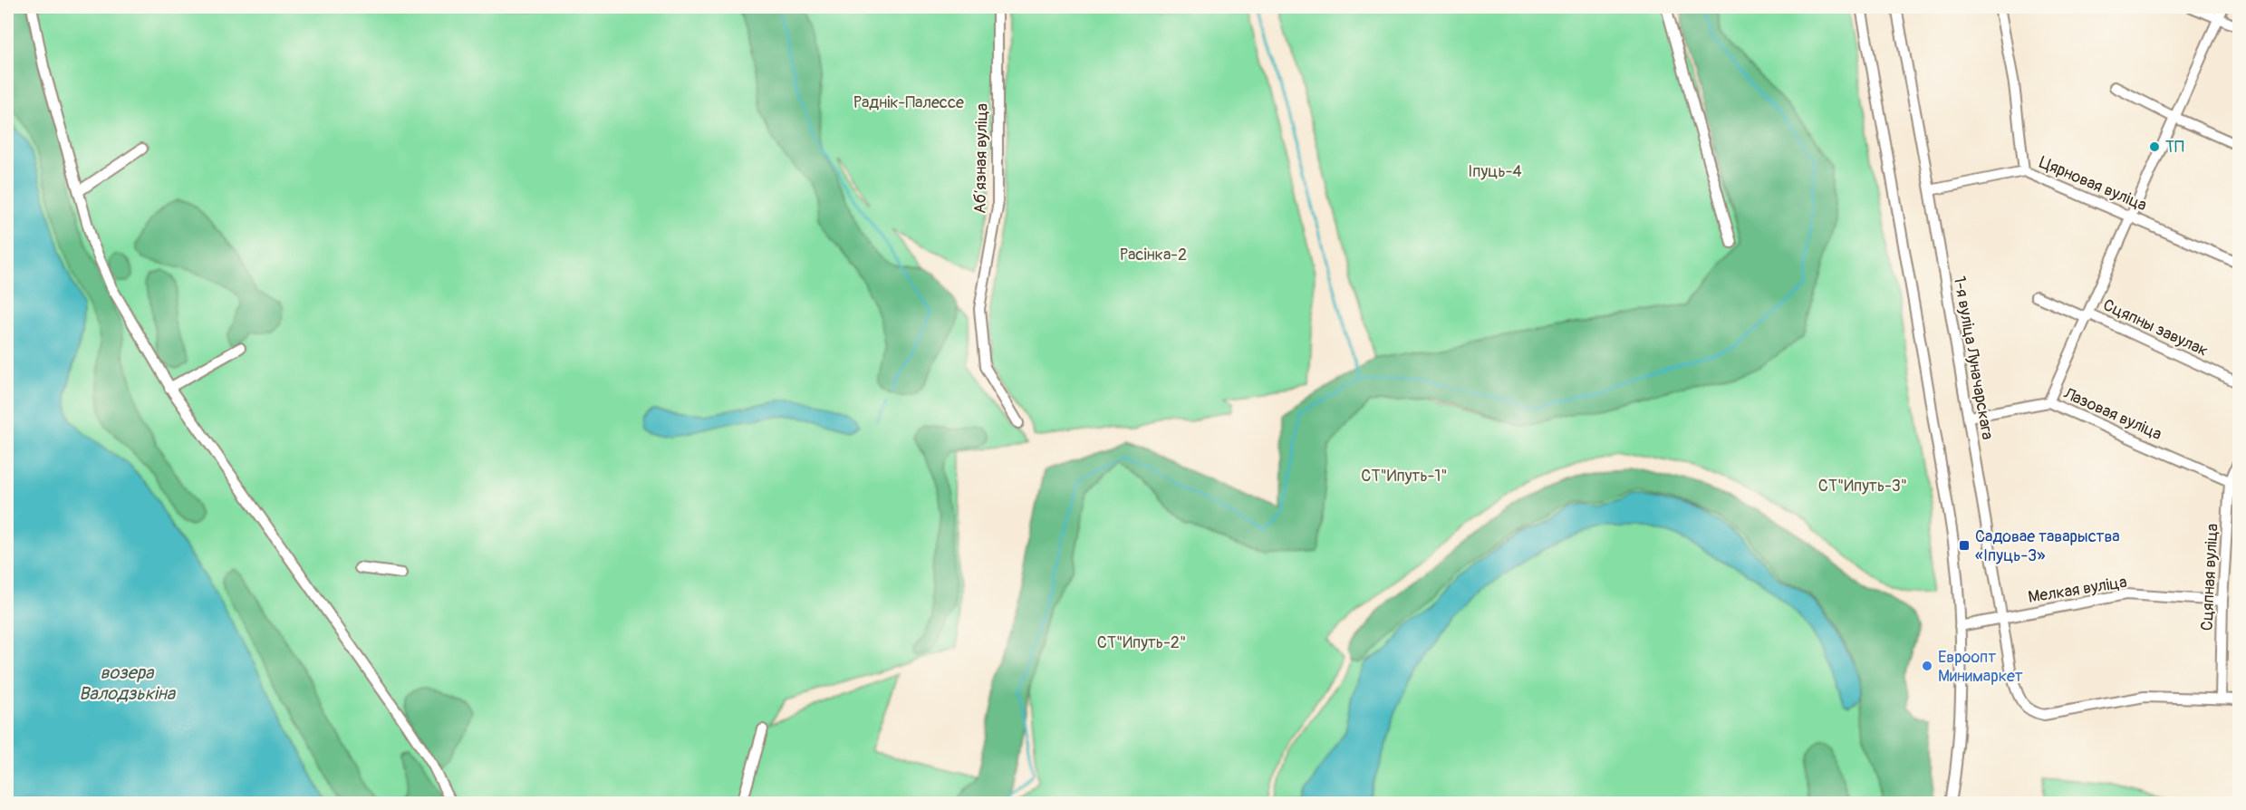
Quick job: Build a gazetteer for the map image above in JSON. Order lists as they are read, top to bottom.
{
  "streets": {
    "street": [
      "Абʼязная вуліца",
      "Цярновая вуліца",
      "Сцяпны завулак",
      "1-я вуліца Луначарскага",
      "Лазовая вуліца",
      "Сцяпная вуліца",
      "Мелкая вуліца"
    ]
  },
  "crossings": [
    ["Цярновая вуліца", "1-я вуліца Луначарскага"],
    ["1-я вуліца Луначарскага", "Лазовая вуліца"],
    ["1-я вуліца Луначарскага", "Сцяпная вуліца"],
    ["1-я вуліца Луначарскага", "Мелкая вуліца"],
    ["Лазовая вуліца", "Сцяпная вуліца"],
    ["Сцяпная вуліца", "Мелкая вуліца"]
  ],
  "water": ["возера Валодзькіна"],
  "parks": [
    "Раднік-Палессе",
    "Іпуць-4",
    "Расінка-2",
    "СТ\"Ипуть-1\"",
    "СТ\"Ипуть-3\"",
    "СТ\"Ипуть-2\""
  ],
  "places": {
    "other": ["ТП", "Евроопт Минимаркет"],
    "transit": ["Садовае таварыства «Іпуць-3»"]
  }
}
